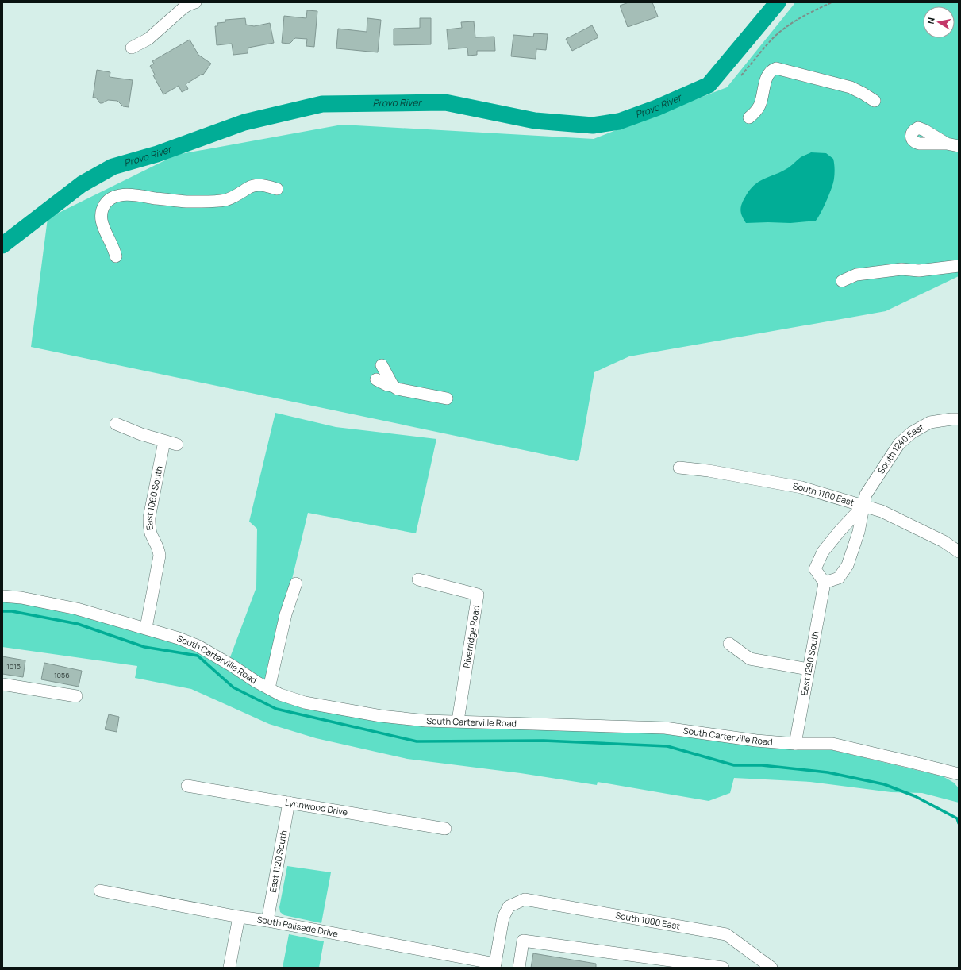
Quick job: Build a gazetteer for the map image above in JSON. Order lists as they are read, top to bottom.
{
  "streets": {
    "street": [
      "South 1240 East",
      "South 1100 East",
      "East 1060 South",
      "Riverridge Road",
      "South Carterville Road",
      "East 1290 South",
      "Lynnwood Drive",
      "East 1120 South",
      "South 1000 East",
      "South Palisade Drive"
    ]
  },
  "crossings": [
    ["South 1240 East", "South 1100 East"],
    ["East 1060 South", "South Carterville Road"],
    ["Riverridge Road", "South Carterville Road"],
    ["South Carterville Road", "East 1290 South"],
    ["Lynnwood Drive", "East 1120 South"],
    ["East 1120 South", "South Palisade Drive"],
    ["South 1000 East", "South Palisade Drive"]
  ],
  "water": ["Provo River"],
  "house_numbers": ["1015", "1056"],
  "north": "left"
}
